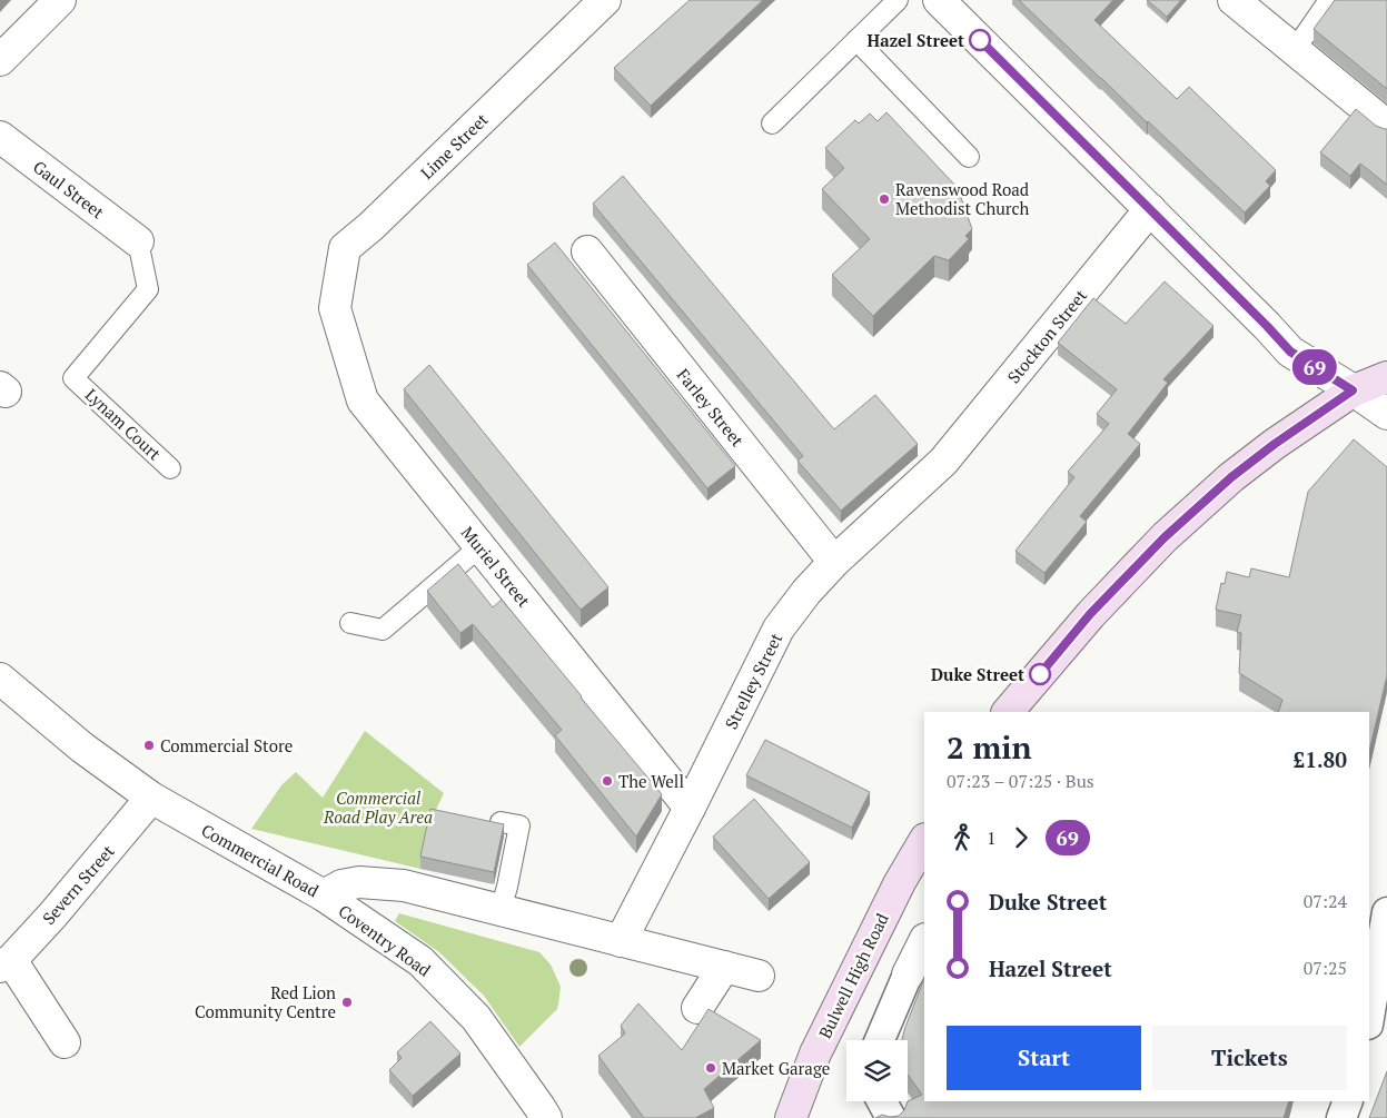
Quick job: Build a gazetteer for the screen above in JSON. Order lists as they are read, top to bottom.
{
  "streets": {
    "main road": ["Bulwell High Road"],
    "street": [
      "Lime Street",
      "Gaul Street",
      "Stockton Street",
      "Farley Street",
      "Muriel Street",
      "Strelley Street",
      "Commercial Road",
      "Severn Street",
      "Coventry Road"
    ],
    "lane": ["Lynam Court"]
  },
  "crossings": [
    ["Lime Street", "Muriel Street"],
    ["Gaul Street", "Lynam Court"],
    ["Stockton Street", "Strelley Street"],
    ["Farley Street", "Strelley Street"],
    ["Muriel Street", "Strelley Street"],
    ["Strelley Street", "Commercial Road"],
    ["Commercial Road", "Severn Street"],
    ["Commercial Road", "Coventry Road"]
  ],
  "parks": ["Commercial Road Play Area"],
  "places": [
    "Hazel Street",
    "Ravenswood Road Methodist Church",
    "Duke Street",
    "Commercial Store",
    "The Well",
    "Red Lion Community Centre",
    "Market Garage"
  ],
  "lines": ["bus line 69"],
  "page": {
    "on_map": "69",
    "heading": ["2 min", "07:23 – 07:25 · Bus", "£1.80"],
    "legs": ["1", "69"],
    "list": [
      {
        "name": "Duke Street",
        "value": "07:24"
      },
      {
        "name": "Hazel Street",
        "value": "07:25"
      }
    ],
    "buttons": ["Start", "Tickets"]
  }
}
